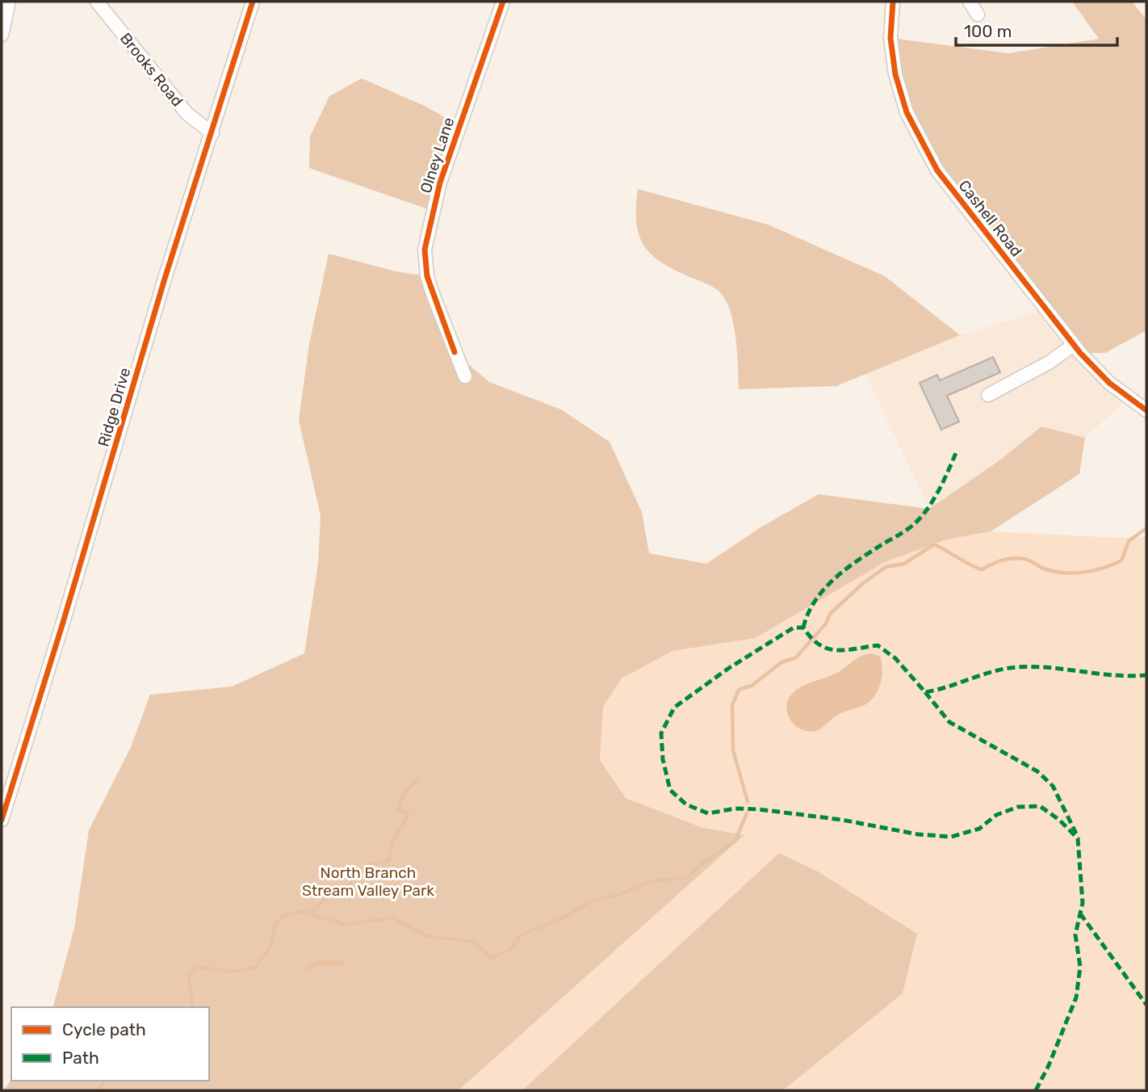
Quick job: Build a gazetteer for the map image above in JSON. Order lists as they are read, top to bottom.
{
  "streets": {
    "street": [
      "Brooks Road",
      "Olney Lane",
      "Cashell Road",
      "Ridge Drive"
    ]
  },
  "crossings": [
    ["Brooks Road", "Ridge Drive"]
  ],
  "parks": ["North Branch Stream Valley Park"],
  "legend": ["Cycle path", "Path"],
  "scale_bar": "100 m"
}
